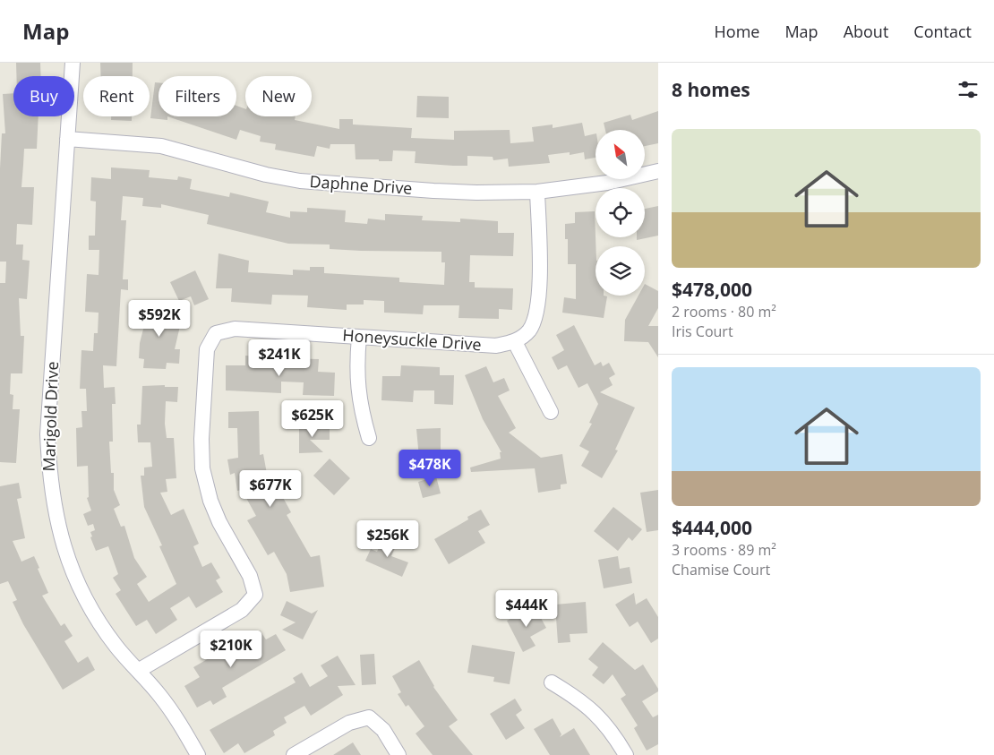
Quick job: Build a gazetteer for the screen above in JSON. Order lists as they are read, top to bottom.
{
  "streets": {
    "street": ["Daphne Drive", "Honeysuckle Drive", "Marigold Drive"]
  },
  "crossings": [
    ["Daphne Drive", "Marigold Drive"],
    ["Honeysuckle Drive", "Marigold Drive"]
  ],
  "north": "top left",
  "page": {
    "header": "Map",
    "nav": [
      "Home",
      "Map",
      "About",
      "Contact"
    ],
    "heading": "8 homes",
    "chip": [
      "Buy",
      "Rent",
      "Filters",
      "New"
    ],
    "list": [
      {
        "name": "$478,000",
        "note": "2 rooms · 80 m² · Iris Court"
      },
      {
        "name": "$444,000",
        "note": "3 rooms · 89 m² · Chamise Court"
      }
    ],
    "price": [
      "$592K",
      "$241K",
      "$625K",
      "$478K",
      "$677K",
      "$256K",
      "$444K",
      "$210K"
    ]
  }
}
